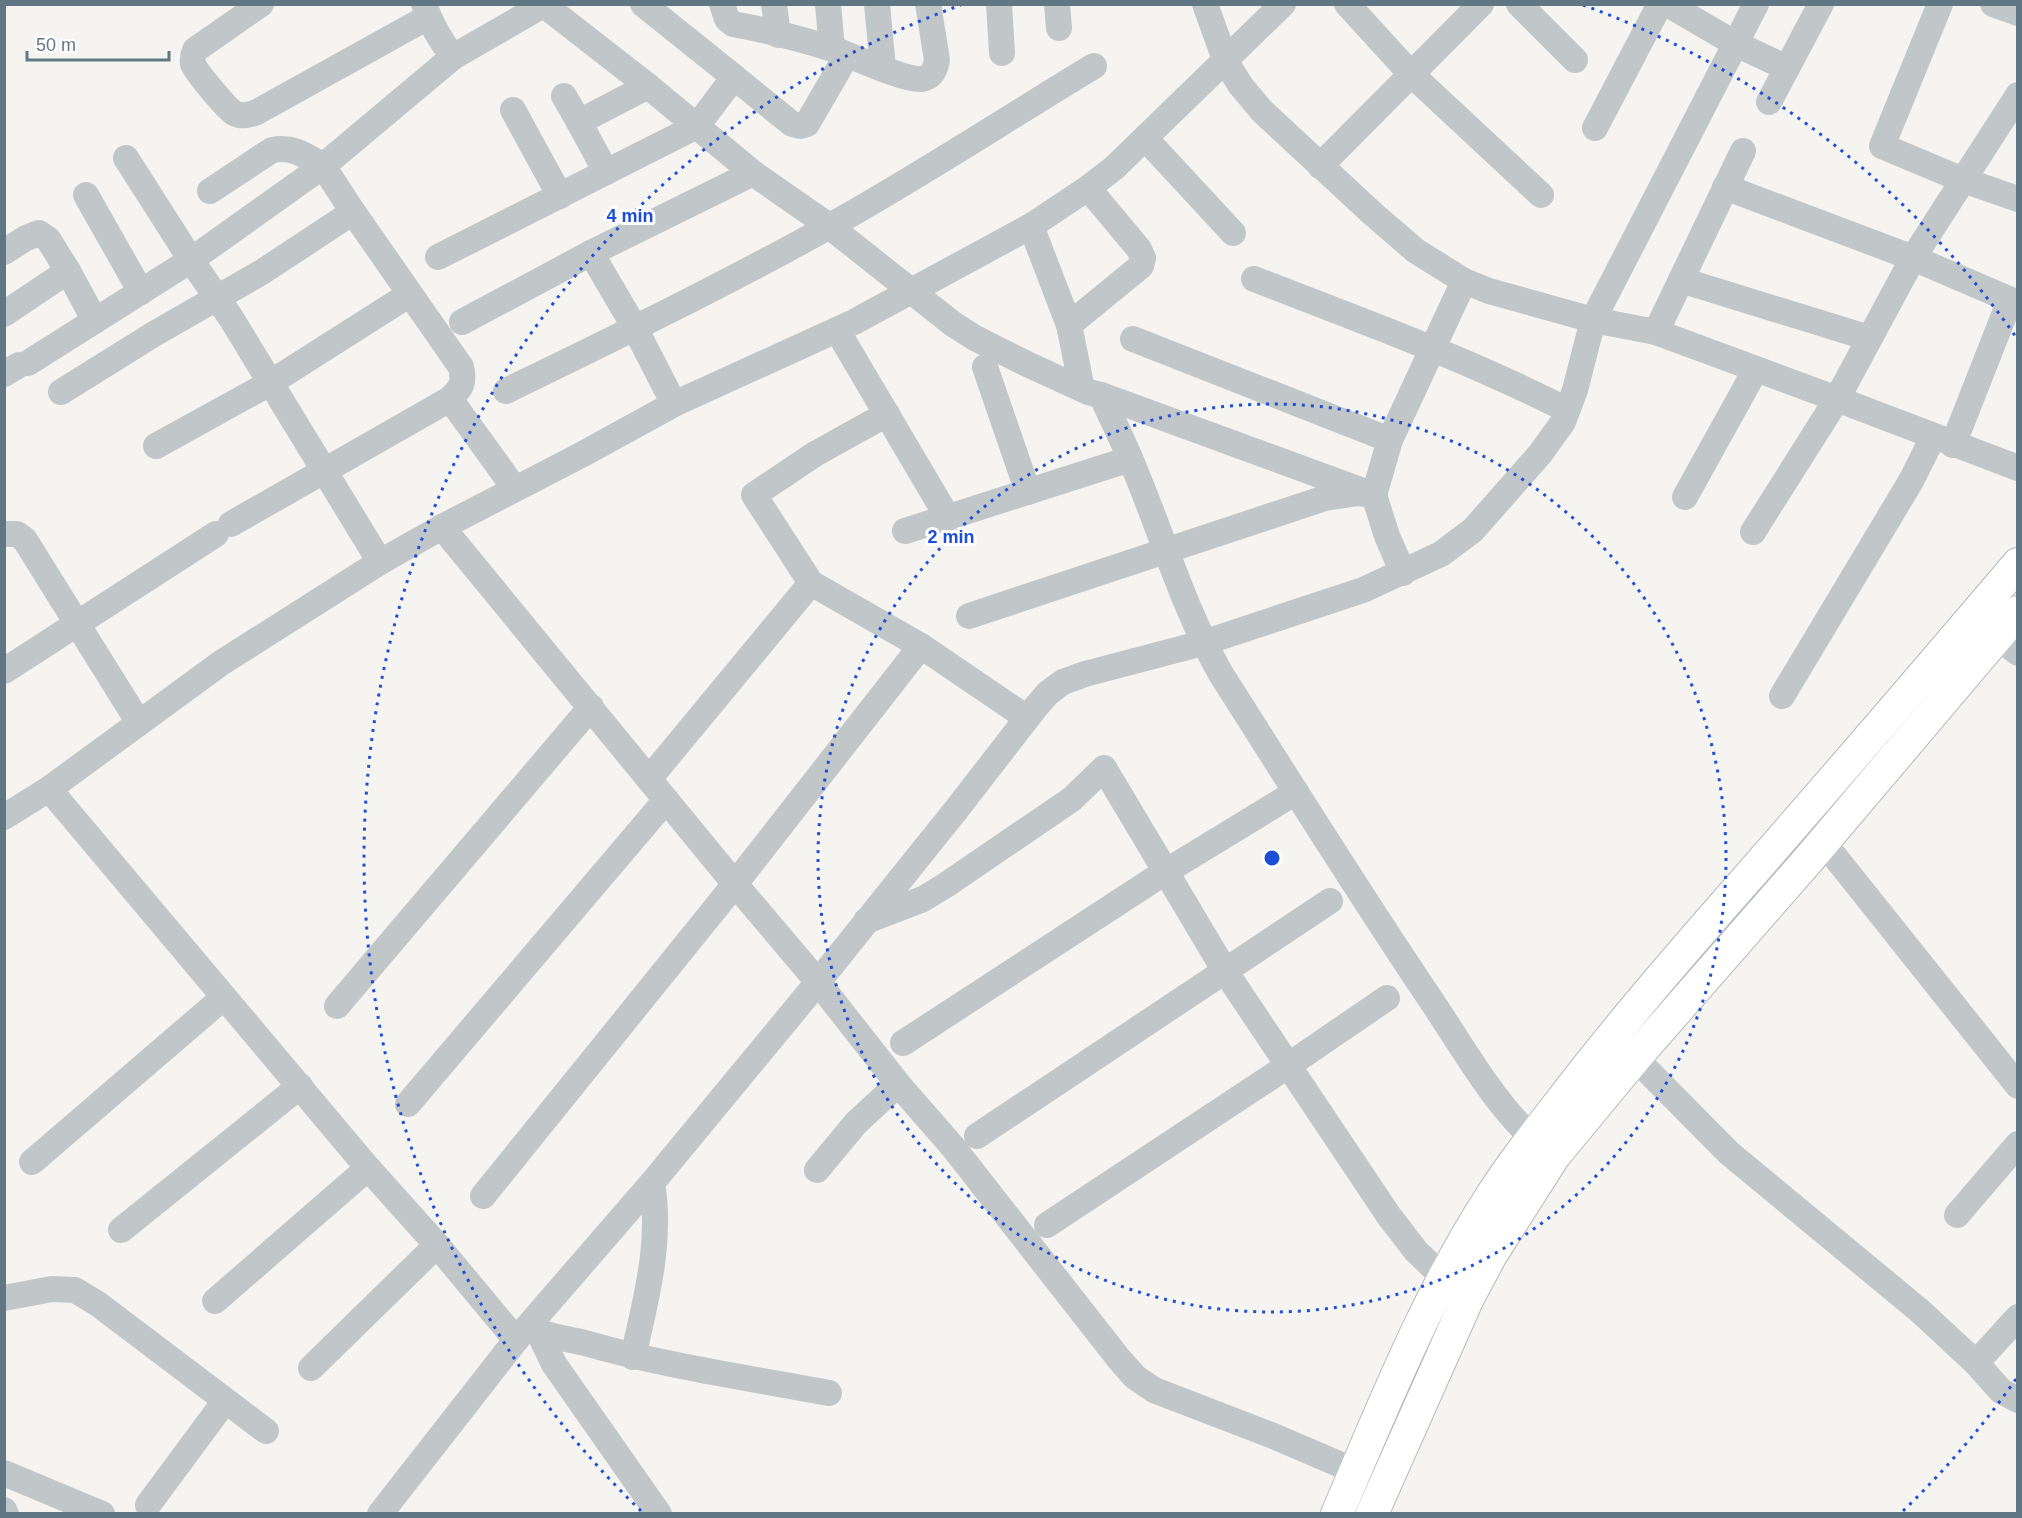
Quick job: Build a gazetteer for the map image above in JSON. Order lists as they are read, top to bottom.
{
  "scale_bar": "50 m",
  "rings": ["4 min", "2 min"]
}
